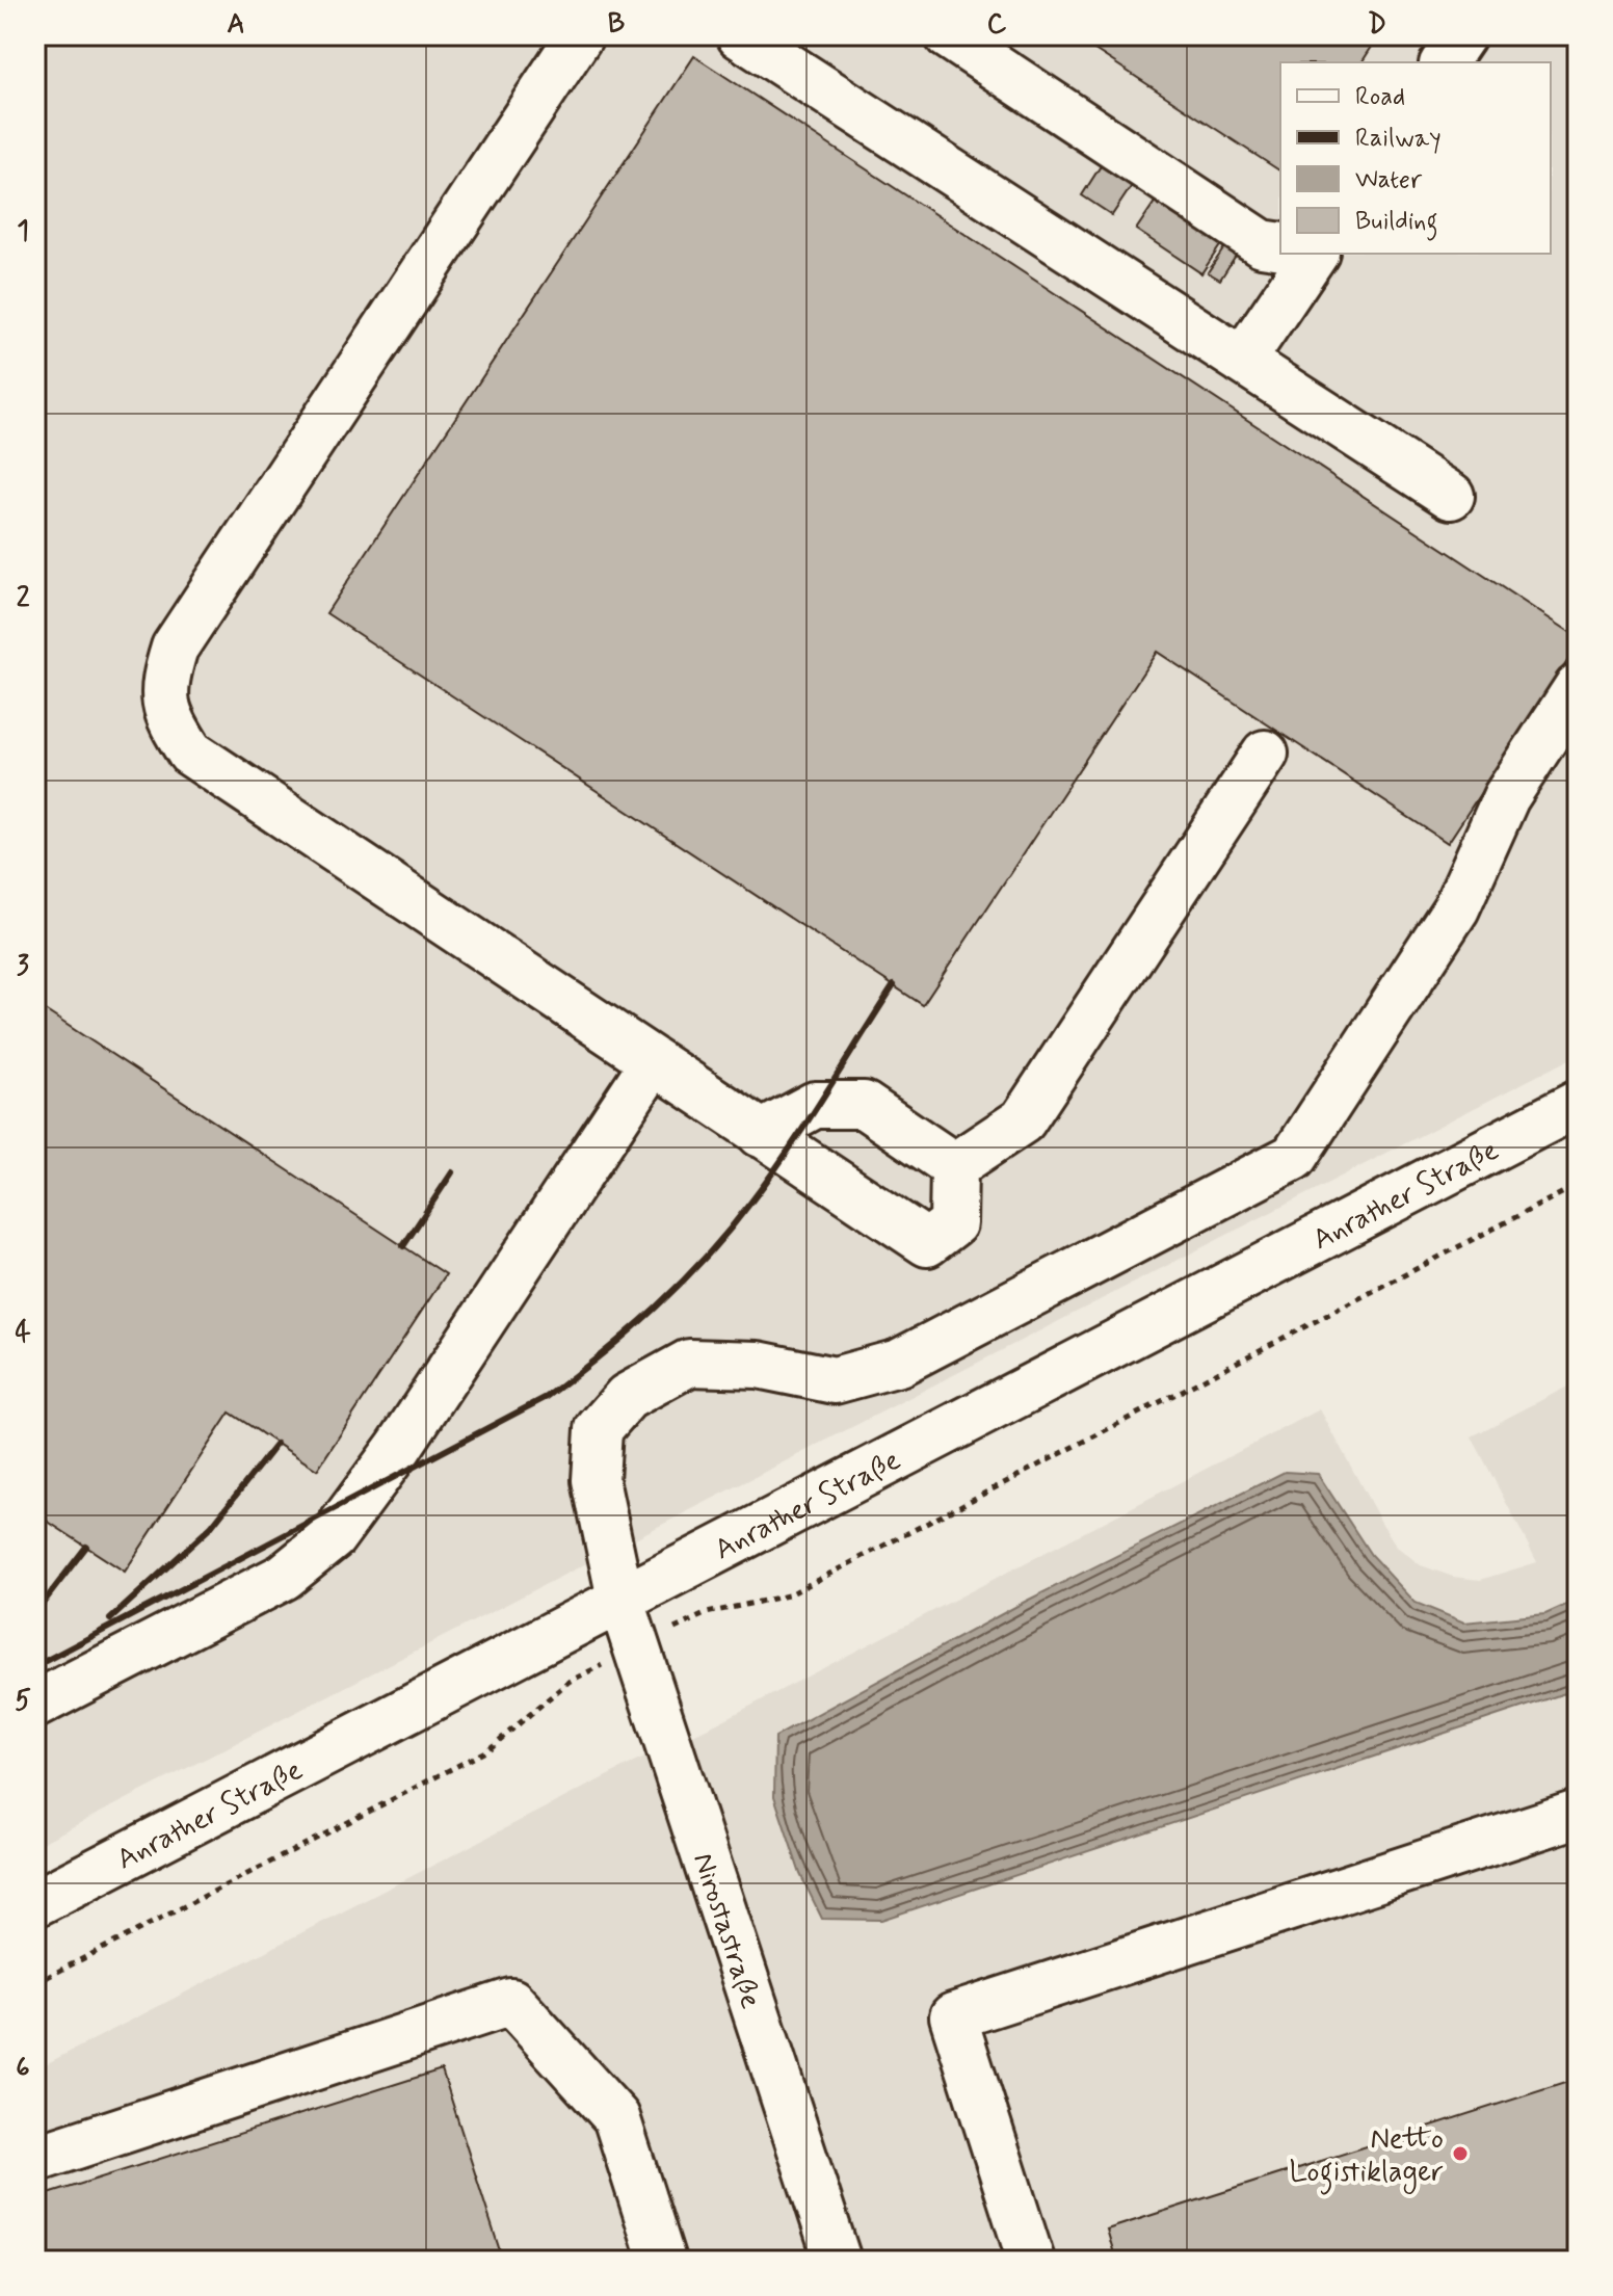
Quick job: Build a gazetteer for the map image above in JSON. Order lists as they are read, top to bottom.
{
  "streets": {
    "main road": ["Anrather Straße", "Nirostastraße"]
  },
  "crossings": [
    ["Anrather Straße", "Nirostastraße"]
  ],
  "places": ["Netto Logistiklager"],
  "legend": [
    "Road",
    "Railway",
    "Water",
    "Building"
  ],
  "grid": {
    "columns": [
      "A",
      "B",
      "C",
      "D"
    ],
    "rows": [
      "1",
      "2",
      "3",
      "4",
      "5",
      "6"
    ]
  }
}
